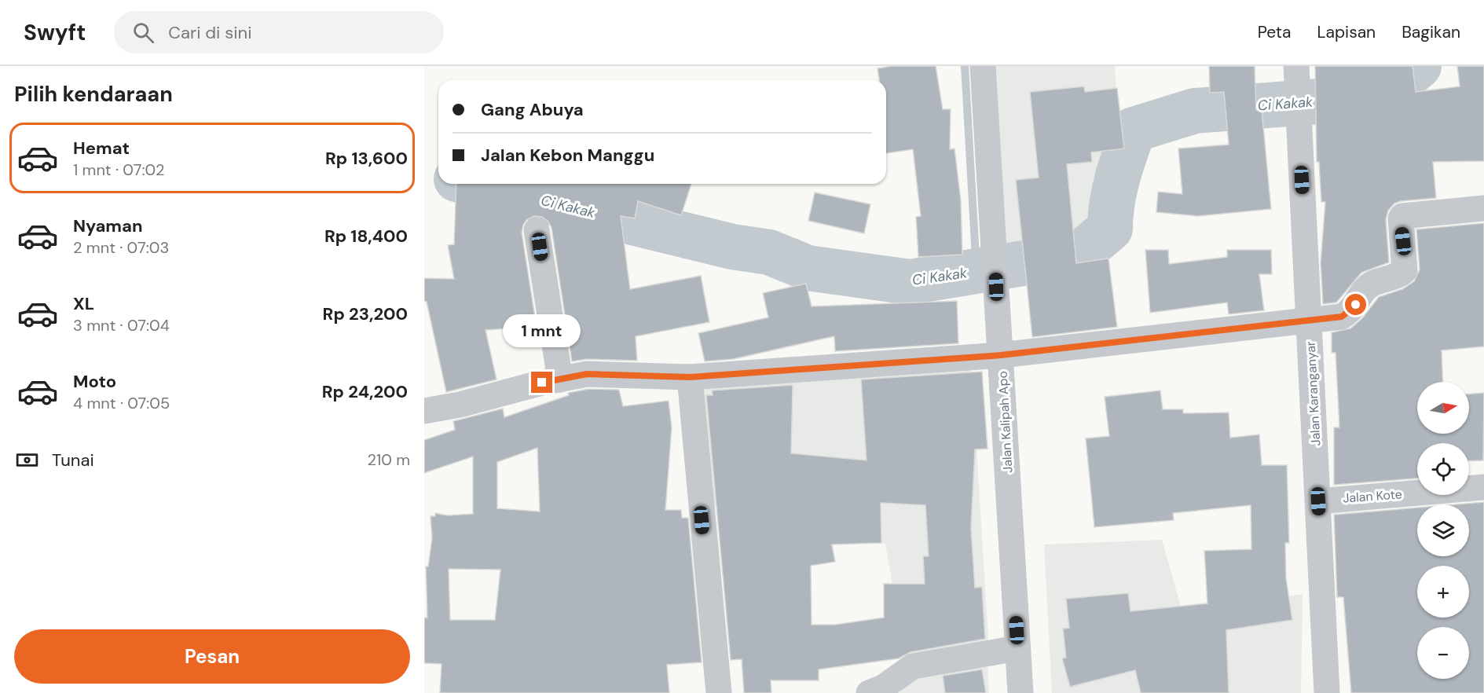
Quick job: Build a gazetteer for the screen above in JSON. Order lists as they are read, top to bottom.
{
  "streets": {
    "street": ["Jalan Karanganyar", "Jalan Kalipah Apo", "Jalan Kote"]
  },
  "crossings": [
    ["Jalan Karanganyar", "Jalan Kote"]
  ],
  "water": ["Ci Kakak"],
  "north": "right",
  "page": {
    "header": "Swyft",
    "search": "Cari di sini",
    "nav": ["Peta", "Lapisan", "Bagikan"],
    "heading": "Pilih kendaraan",
    "banner": ["Gang Abuya", "Jalan Kebon Manggu"],
    "list": [
      {
        "name": "Hemat",
        "note": "1 mnt · 07:02",
        "value": "Rp 13,600"
      },
      {
        "name": "Nyaman",
        "note": "2 mnt · 07:03",
        "value": "Rp 18,400"
      },
      {
        "name": "XL",
        "note": "3 mnt · 07:04",
        "value": "Rp 23,200"
      },
      {
        "name": "Moto",
        "note": "4 mnt · 07:05",
        "value": "Rp 24,200"
      }
    ],
    "bubble": "1 mnt",
    "map_buttons": ["+", "−"],
    "pay": ["Tunai", "210 m"],
    "buttons": "Pesan"
  }
}
